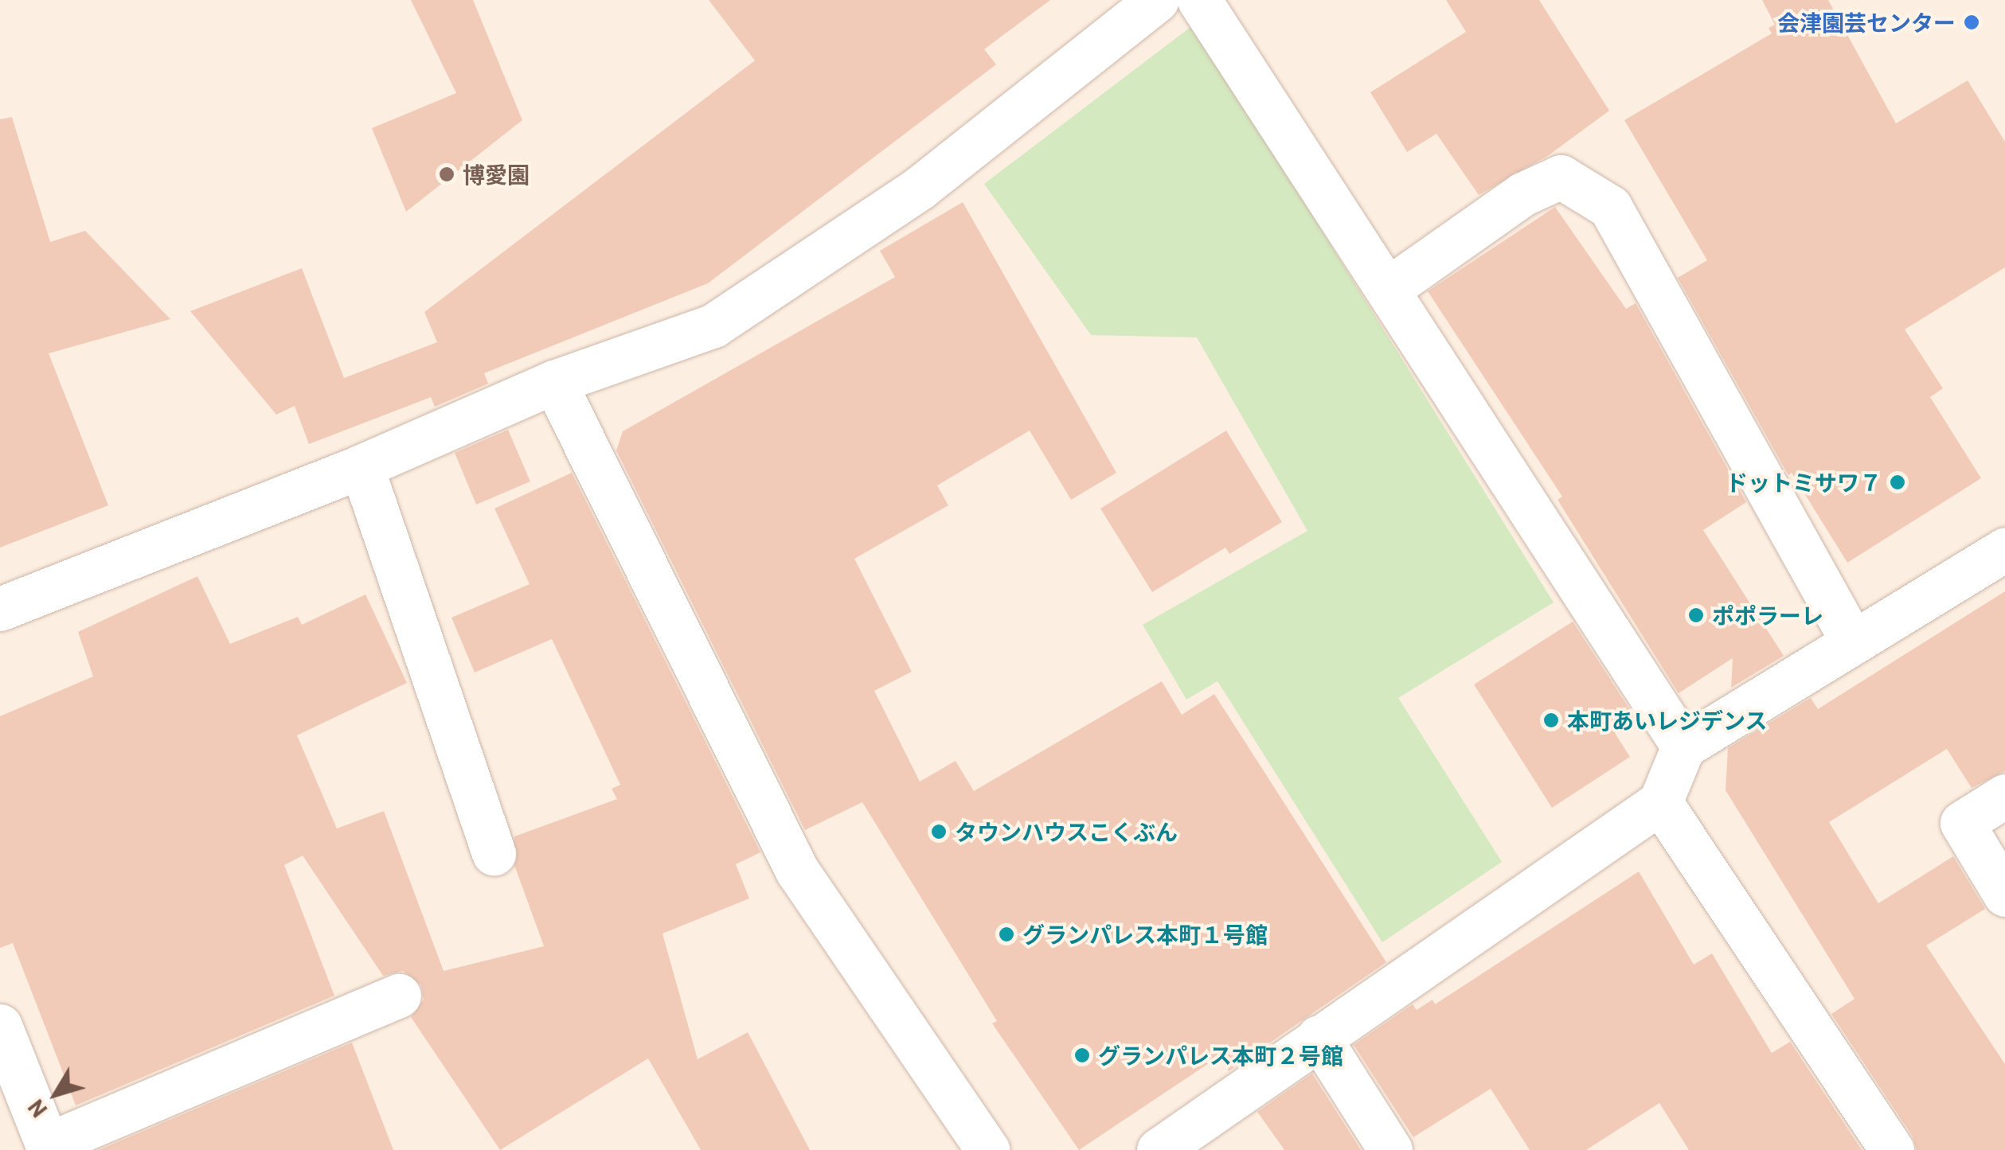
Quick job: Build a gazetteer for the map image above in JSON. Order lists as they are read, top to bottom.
{
  "places": [
    "会津園芸センター",
    "博愛園",
    "ドットミサワ７",
    "ポポラーレ",
    "本町あいレジデンス",
    "タウンハウスこくぶん",
    "グランパレス本町１号館",
    "グランパレス本町２号館"
  ],
  "north": "bottom left"
}
